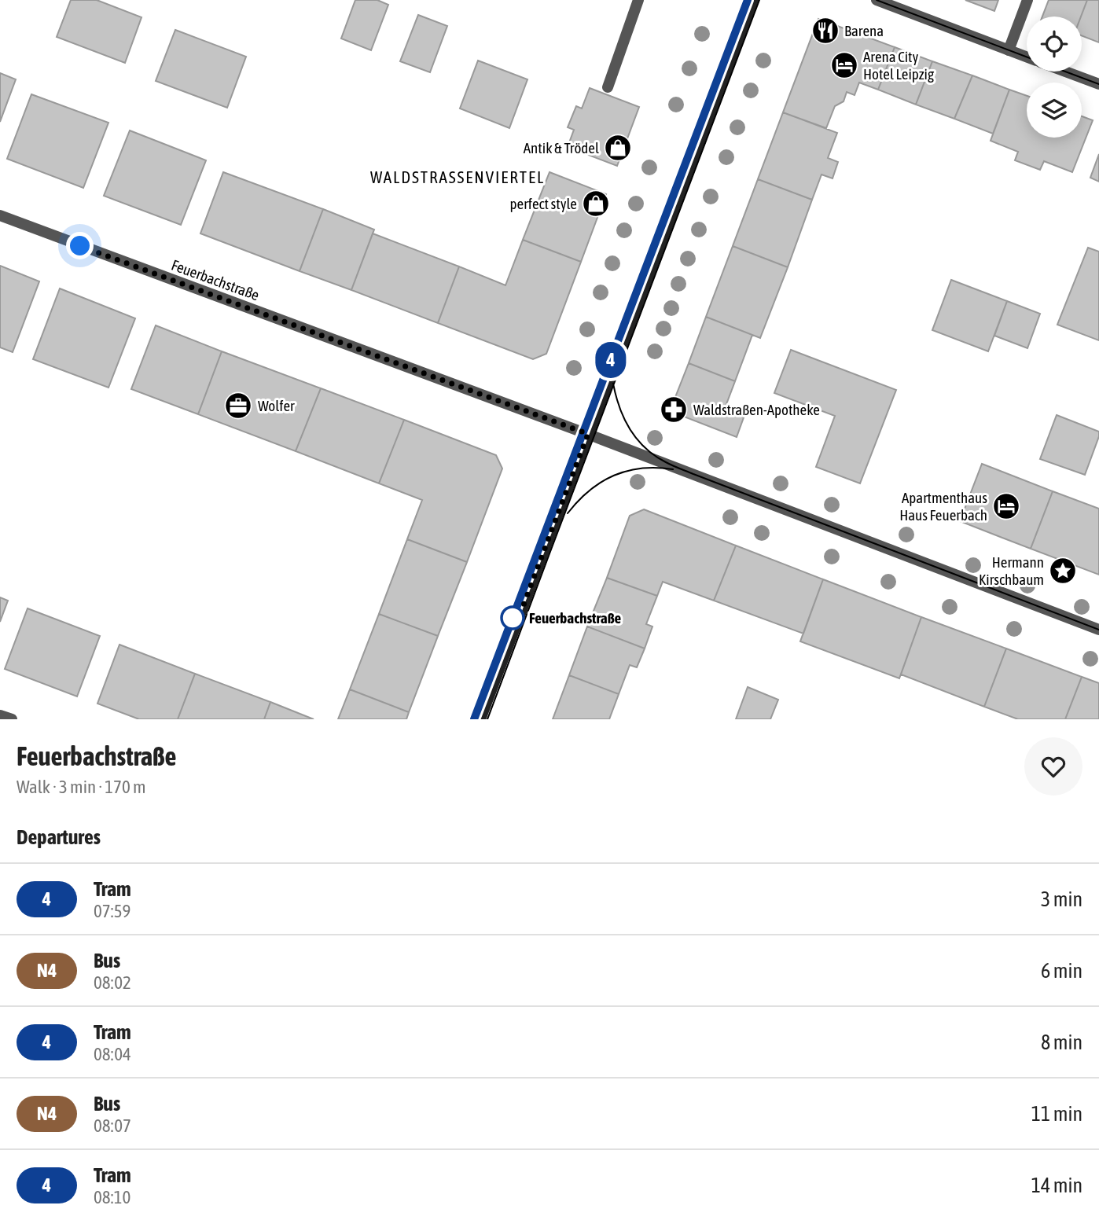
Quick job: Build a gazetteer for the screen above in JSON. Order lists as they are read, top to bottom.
{
  "streets": {
    "street": ["Feuerbachstraße"]
  },
  "districts": ["WALDSTRASSENVIERTEL"],
  "places": {
    "restaurant": ["Barena"],
    "hotel": ["Arena City Hotel Leipzig", "Apartmenthaus Haus Feuerbach"],
    "shop": ["Antik & Trödel", "perfect style"],
    "office": ["Wolfer"],
    "pharmacy": ["Waldstraßen-Apotheke"],
    "place": ["Hermann Kirschbaum"],
    "other": ["Feuerbachstraße"]
  },
  "lines": ["tram line 4"],
  "page": {
    "on_map": "4",
    "heading": [
      ["Feuerbachstraße", "Walk · 3 min · 170 m"],
      "Departures"
    ],
    "list": [
      {
        "mark": "4",
        "name": "Tram",
        "note": "07:59",
        "value": "3 min"
      },
      {
        "mark": "N4",
        "name": "Bus",
        "note": "08:02",
        "value": "6 min"
      },
      {
        "mark": "4",
        "name": "Tram",
        "note": "08:04",
        "value": "8 min"
      },
      {
        "mark": "N4",
        "name": "Bus",
        "note": "08:07",
        "value": "11 min"
      },
      {
        "mark": "4",
        "name": "Tram",
        "note": "08:10",
        "value": "14 min"
      }
    ]
  }
}
